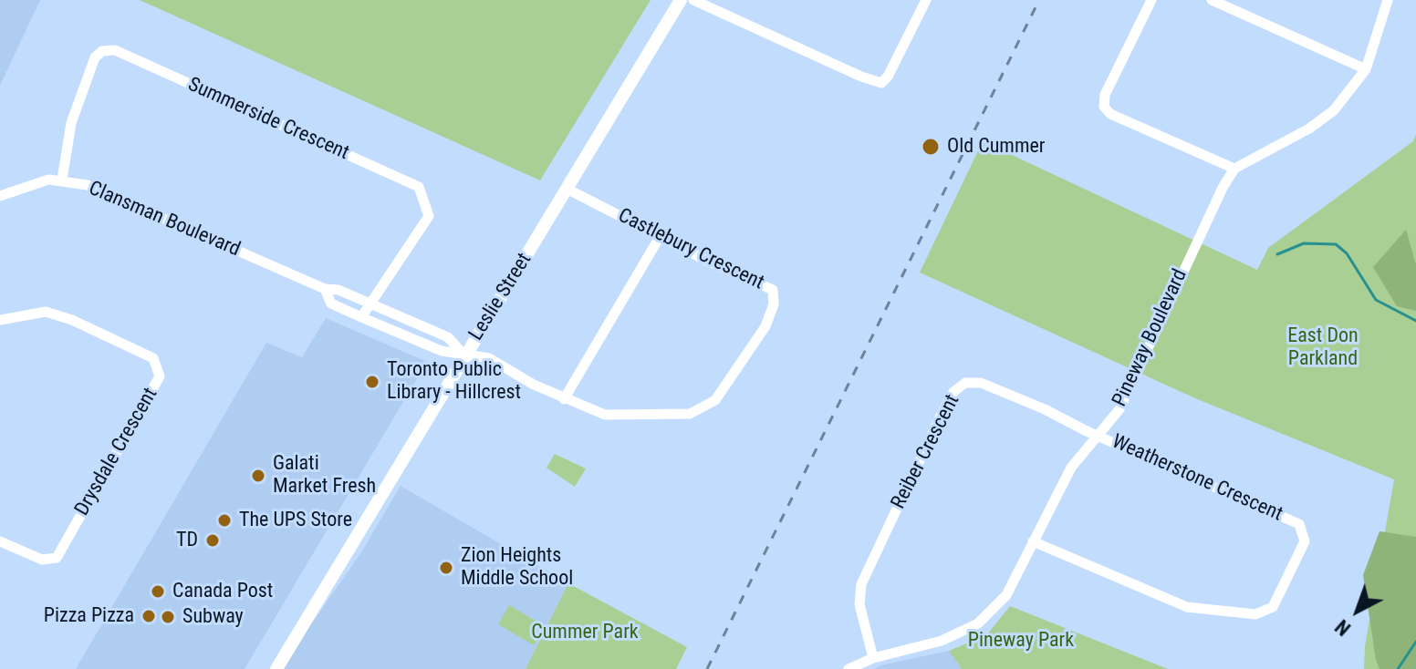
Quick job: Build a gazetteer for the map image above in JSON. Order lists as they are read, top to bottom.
{
  "streets": {
    "main road": ["Leslie Street"],
    "street": [
      "Summerside Crescent",
      "Clansman Boulevard",
      "Castlebury Crescent",
      "Pineway Boulevard",
      "Drysdale Crescent",
      "Reiber Crescent",
      "Weatherstone Crescent"
    ]
  },
  "crossings": [
    ["Summerside Crescent", "Clansman Boulevard"],
    ["Clansman Boulevard", "Castlebury Crescent"],
    ["Clansman Boulevard", "Leslie Street"],
    ["Castlebury Crescent", "Leslie Street"],
    ["Pineway Boulevard", "Reiber Crescent"],
    ["Pineway Boulevard", "Weatherstone Crescent"],
    ["Reiber Crescent", "Weatherstone Crescent"]
  ],
  "parks": ["East Don Parkland", "Cummer Park", "Pineway Park"],
  "places": [
    "Old Cummer",
    "Toronto Public Library - Hillcrest",
    "Galati Market Fresh",
    "The UPS Store",
    "TD",
    "Zion Heights Middle School",
    "Canada Post",
    "Pizza Pizza",
    "Subway"
  ],
  "north": "bottom left"
}
